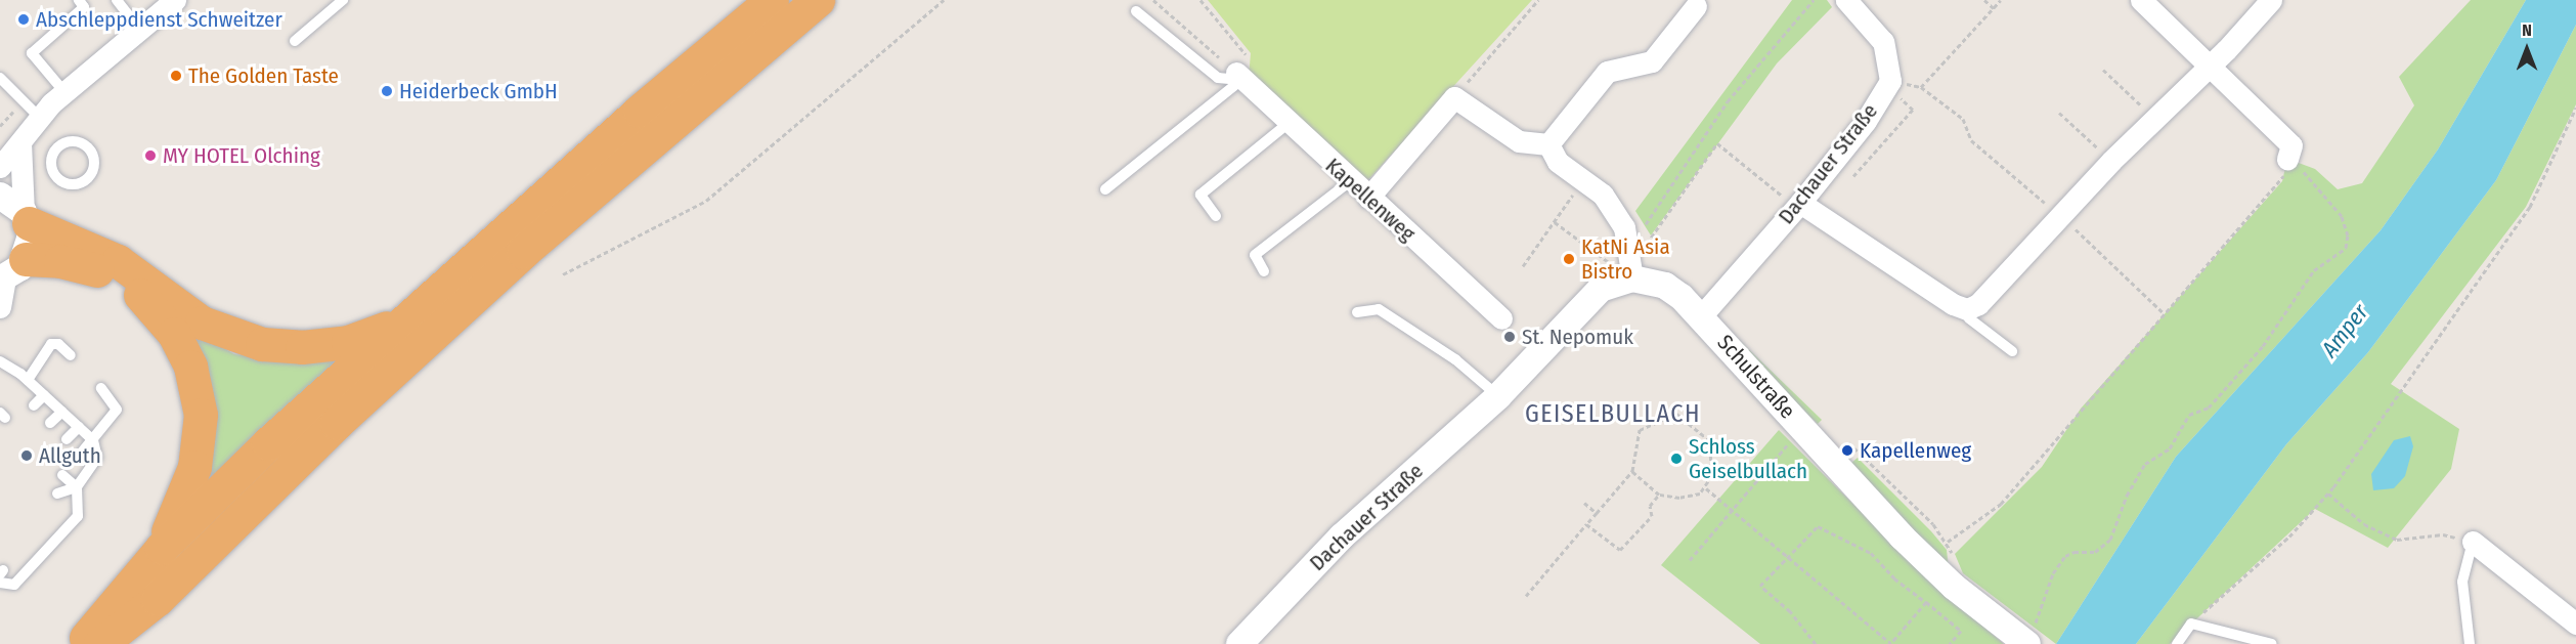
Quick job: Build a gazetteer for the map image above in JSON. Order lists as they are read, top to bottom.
{
  "streets": {
    "street": ["Dachauer Straße", "Kapellenweg", "Schulstraße"]
  },
  "crossings": [
    ["Dachauer Straße", "Schulstraße"]
  ],
  "districts": ["GEISELBULLACH"],
  "water": ["Amper"],
  "places": [
    "Abschleppdienst Schweitzer",
    "The Golden Taste",
    "Heiderbeck GmbH",
    "MY HOTEL Olching",
    "KatNi Asia Bistro",
    "St. Nepomuk",
    "Kapellenweg",
    "Allguth",
    "Schloss Geiselbullach"
  ],
  "north": "top"
}
